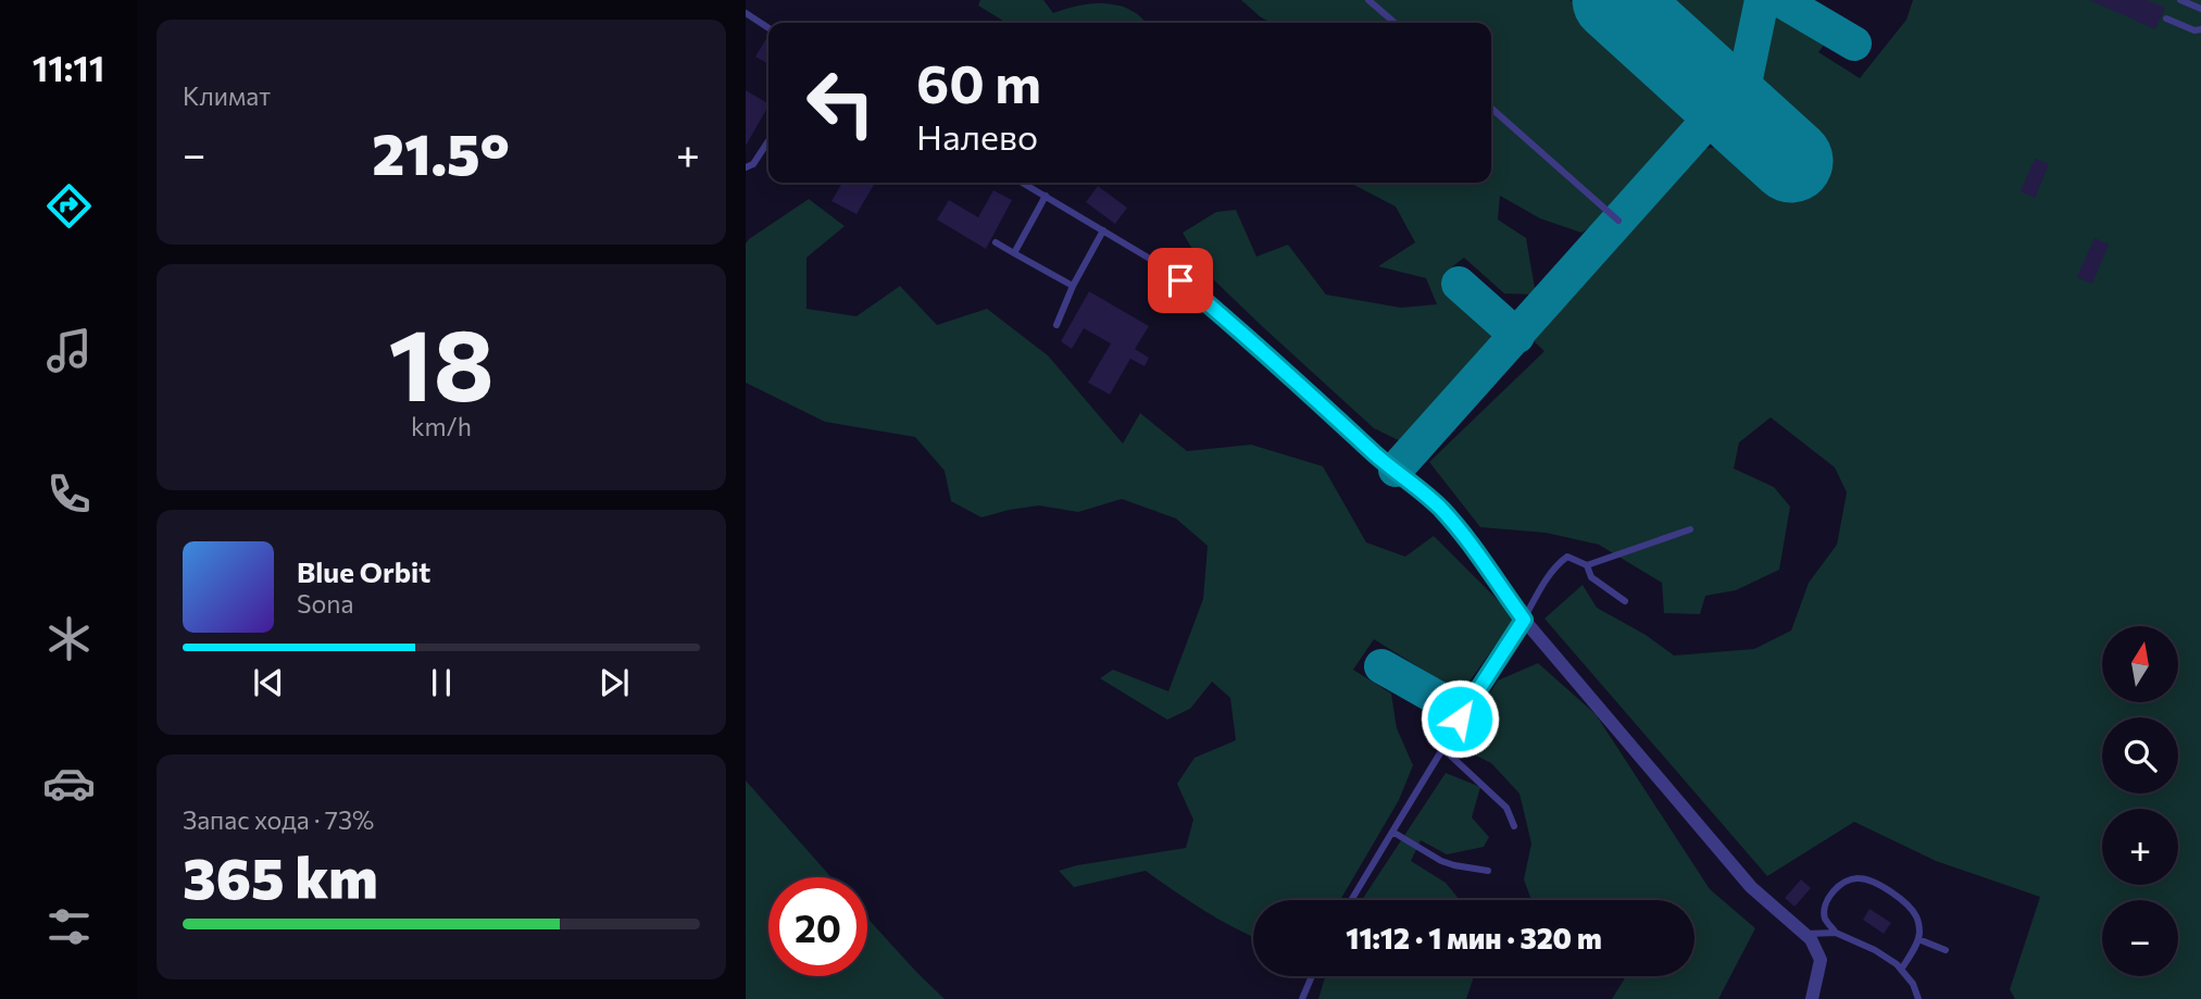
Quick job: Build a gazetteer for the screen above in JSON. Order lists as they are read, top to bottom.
{
  "north": "top",
  "page": {
    "tabs": "11:11",
    "tile": [
      "Климат",
      ["18", "km/h"],
      ["Запас хода · 73%", "365 km"]
    ],
    "turn": ["60 m", "Налево"],
    "heat": ["−", "21.5°", "+"],
    "song": ["Blue Orbit", "Sona"],
    "map_buttons": ["+", "−"],
    "limit": "20",
    "trip": "11:12 · 1 мин · 320 m"
  }
}
